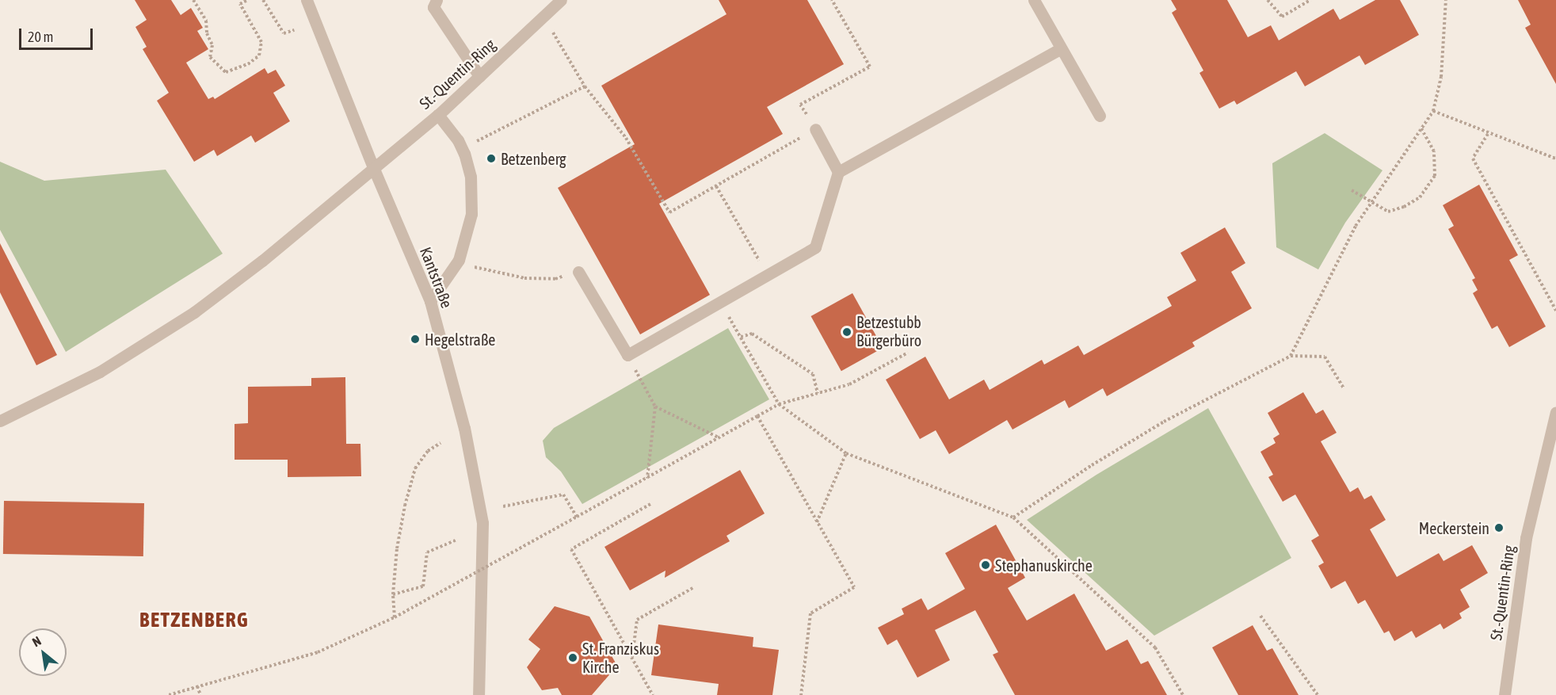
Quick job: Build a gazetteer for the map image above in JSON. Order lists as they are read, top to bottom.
{
  "streets": {
    "street": ["St.-Quentin-Ring", "Kantstraße"]
  },
  "crossings": [
    ["St.-Quentin-Ring", "Kantstraße"]
  ],
  "districts": ["BETZENBERG"],
  "places": [
    "Betzenberg",
    "Betzestubb Bürgerbüro",
    "Hegelstraße",
    "Meckerstein",
    "Stephanuskirche",
    "St. Franziskus Kirche"
  ],
  "scale_bar": "20 m",
  "north": "top left"
}
